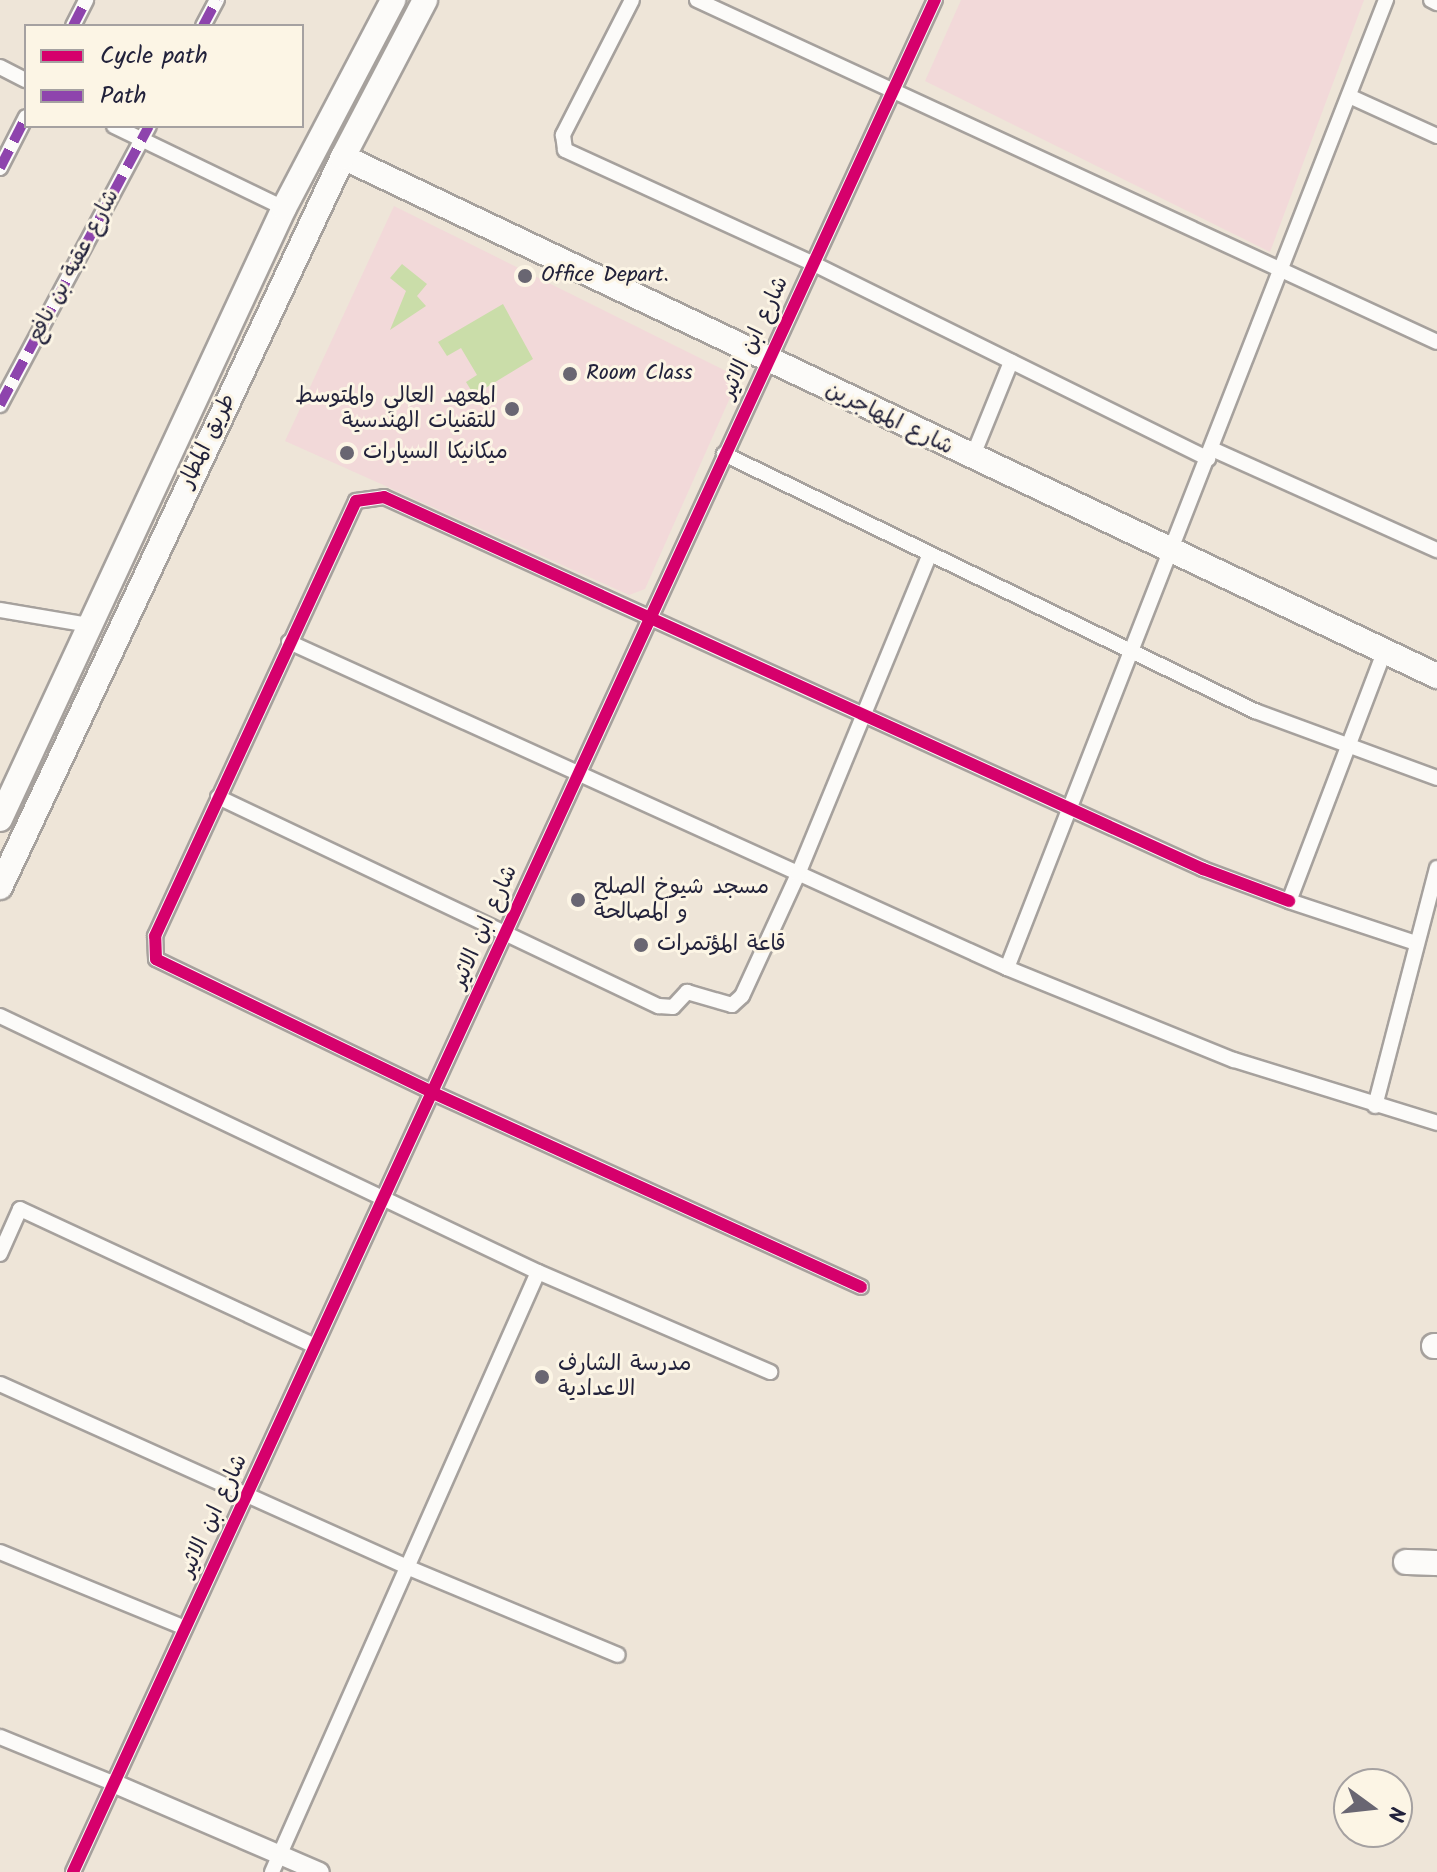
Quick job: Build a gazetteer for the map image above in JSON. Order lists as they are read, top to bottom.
{
  "streets": {
    "main road": ["شارع المهاجرين", "طريق المطار"],
    "street": ["شارع عقبة بن نافع", "شارع ابن الاثير"]
  },
  "crossings": [
    ["شارع ابن الاثير", "شارع المهاجرين"],
    ["شارع المهاجرين", "طريق المطار"]
  ],
  "places": [
    "Office Depart.",
    "Room Class",
    "المعهد العالي والمتوسط للتقنيات الهندسية",
    "ميكانيكا السيارات",
    "مسجد شيوخ الصلح و المصالحة",
    "قاعة المؤتمرات",
    "مدرسة الشارف الاعدادية"
  ],
  "legend": ["Cycle path", "Path"],
  "north": "right"
}
